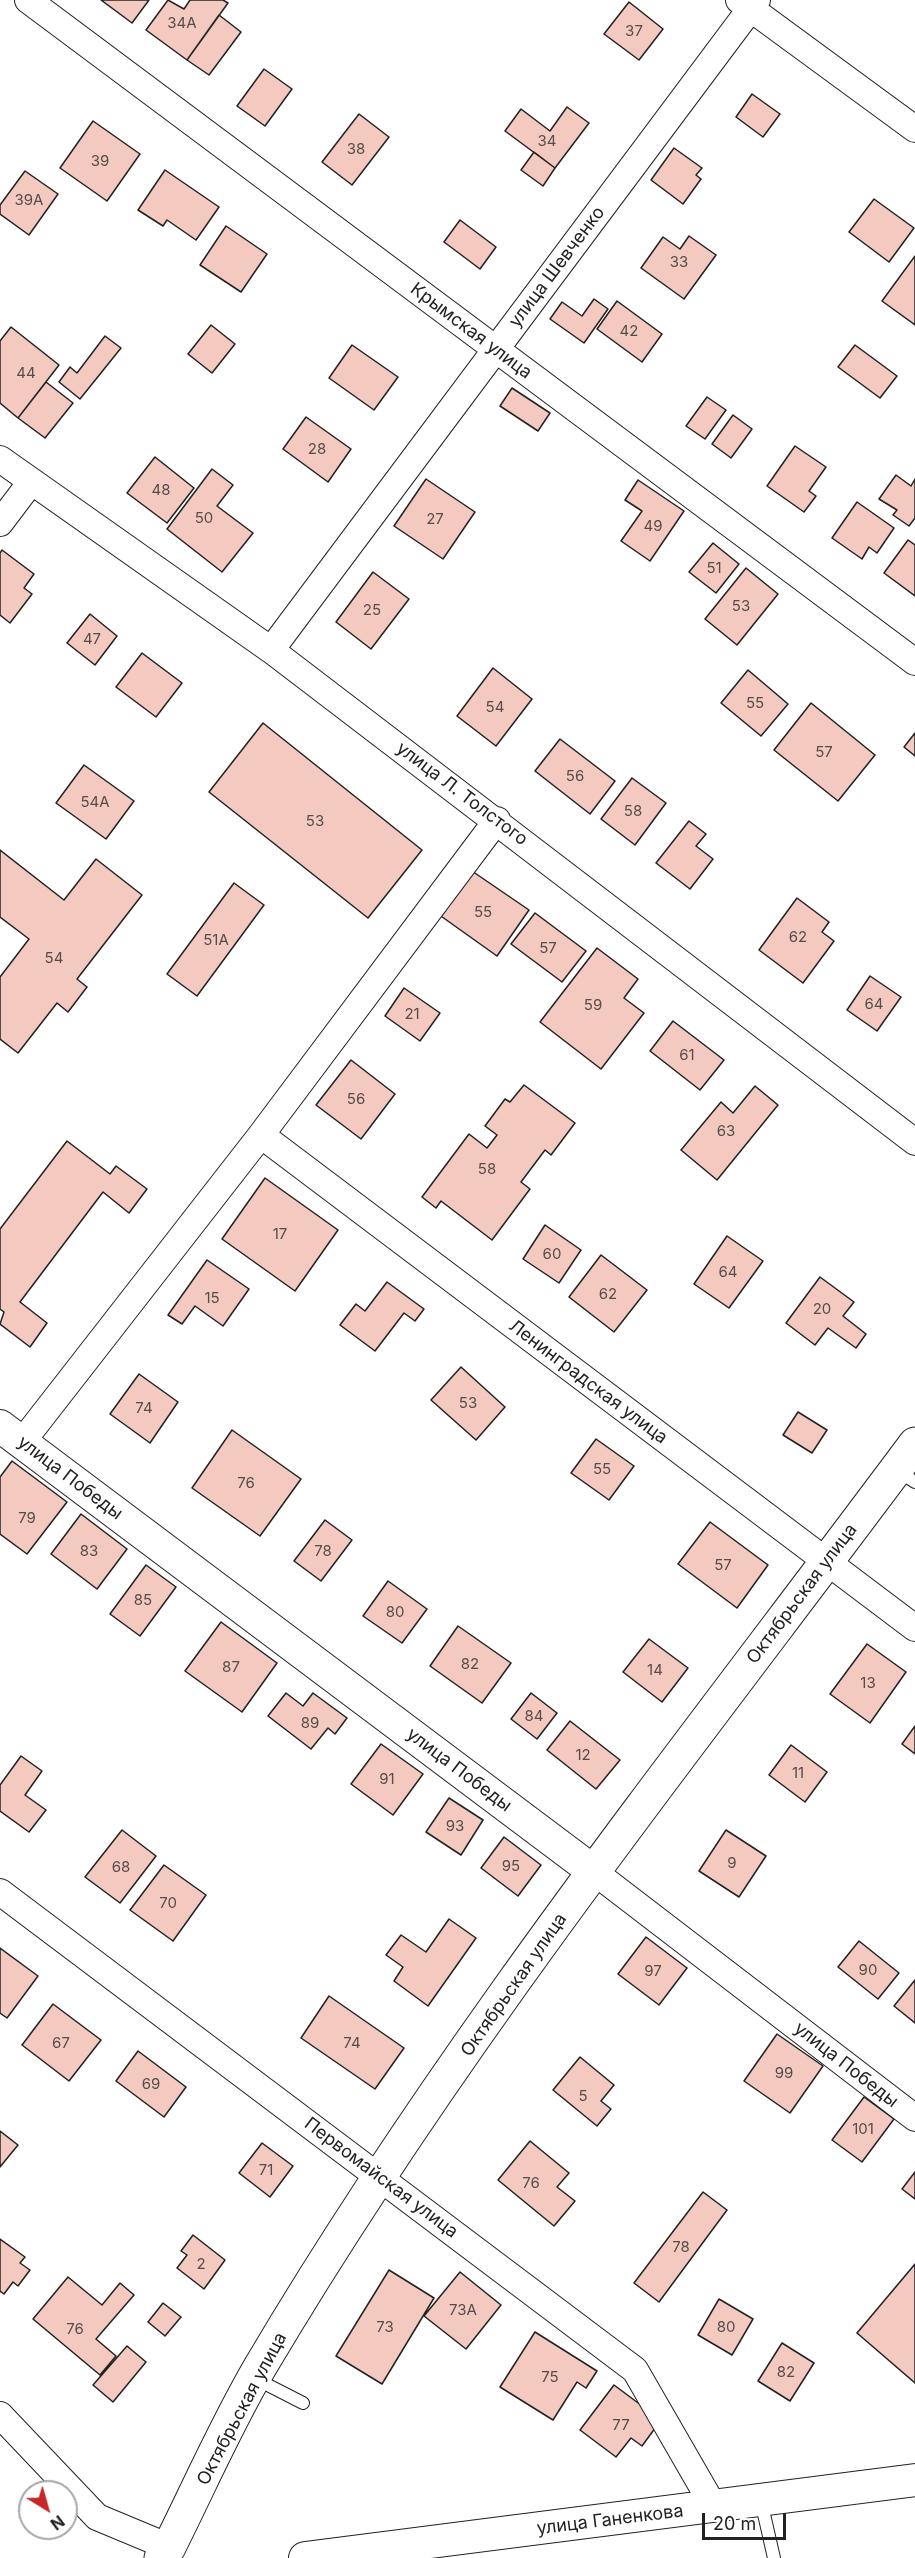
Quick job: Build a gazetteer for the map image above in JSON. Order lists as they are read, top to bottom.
{
  "streets": {
    "main road": ["Октябрьская улица"],
    "street": [
      "улица Шевченко",
      "Крымская улица",
      "улица Л. Толстого",
      "Ленинградская улица",
      "улица Победы",
      "Первомайская улица",
      "улица Ганенкова"
    ]
  },
  "crossings": [
    ["улица Шевченко", "Крымская улица"],
    ["улица Шевченко", "улица Л. Толстого"],
    ["Ленинградская улица", "Октябрьская улица"],
    ["улица Победы", "Октябрьская улица"],
    ["Октябрьская улица", "Первомайская улица"],
    ["Первомайская улица", "улица Ганенкова"]
  ],
  "house_numbers": [
    "34А",
    "37",
    "34",
    "38",
    "39",
    "39А",
    "33",
    "42",
    "44",
    "28",
    "48",
    "50",
    "27",
    "49",
    "51",
    "53",
    "25",
    "47",
    "55",
    "54",
    "57",
    "56",
    "54А",
    "58",
    "53",
    "55",
    "62",
    "51А",
    "57",
    "54",
    "64",
    "59",
    "21",
    "61",
    "56",
    "63",
    "58",
    "17",
    "60",
    "64",
    "62",
    "15",
    "20",
    "53",
    "74",
    "55",
    "76",
    "79",
    "83",
    "78",
    "57",
    "85",
    "80",
    "82",
    "87",
    "14",
    "13",
    "84",
    "89",
    "12",
    "11",
    "91",
    "93",
    "9",
    "95",
    "68",
    "70",
    "90",
    "97",
    "67",
    "74",
    "99",
    "69",
    "5",
    "101",
    "71",
    "76",
    "78",
    "2",
    "73А",
    "73",
    "80",
    "76",
    "82",
    "75",
    "77"
  ],
  "scale_bar": "20 m",
  "north": "bottom right"
}
